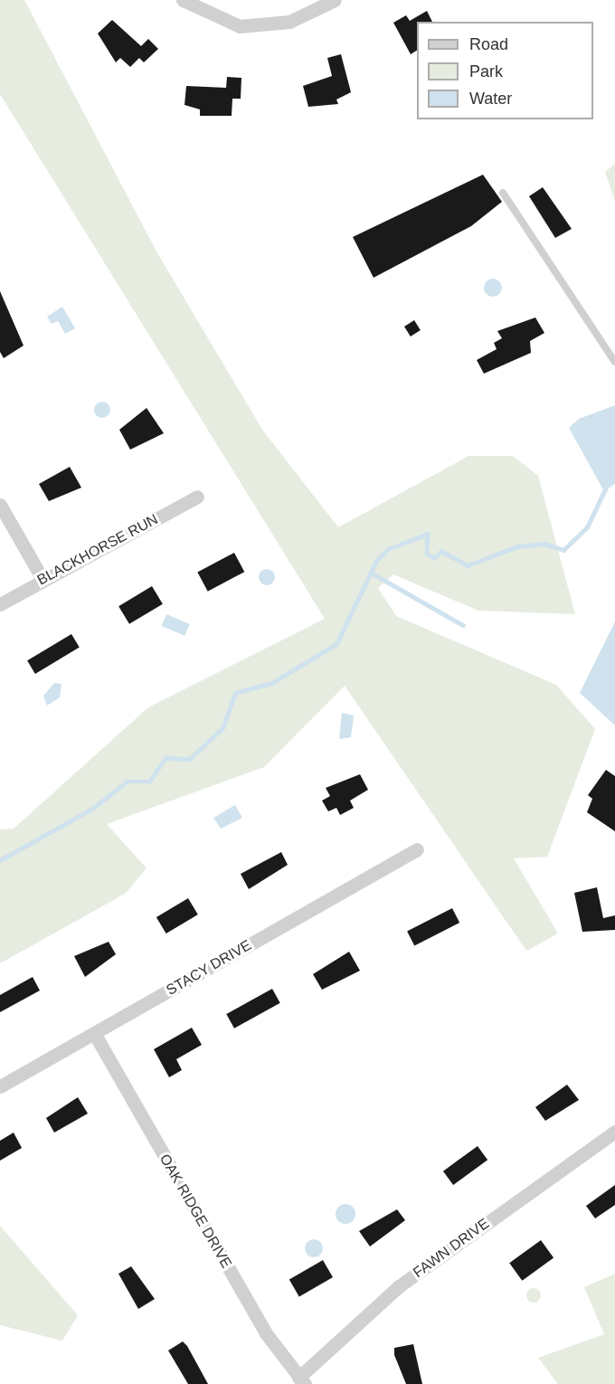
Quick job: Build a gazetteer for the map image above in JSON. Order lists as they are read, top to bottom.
{
  "streets": {
    "street": [
      "BLACKHORSE RUN",
      "STACY DRIVE",
      "OAK RIDGE DRIVE",
      "FAWN DRIVE"
    ]
  },
  "crossings": [
    ["STACY DRIVE", "OAK RIDGE DRIVE"],
    ["OAK RIDGE DRIVE", "FAWN DRIVE"]
  ],
  "legend": ["Road", "Park", "Water"]
}
